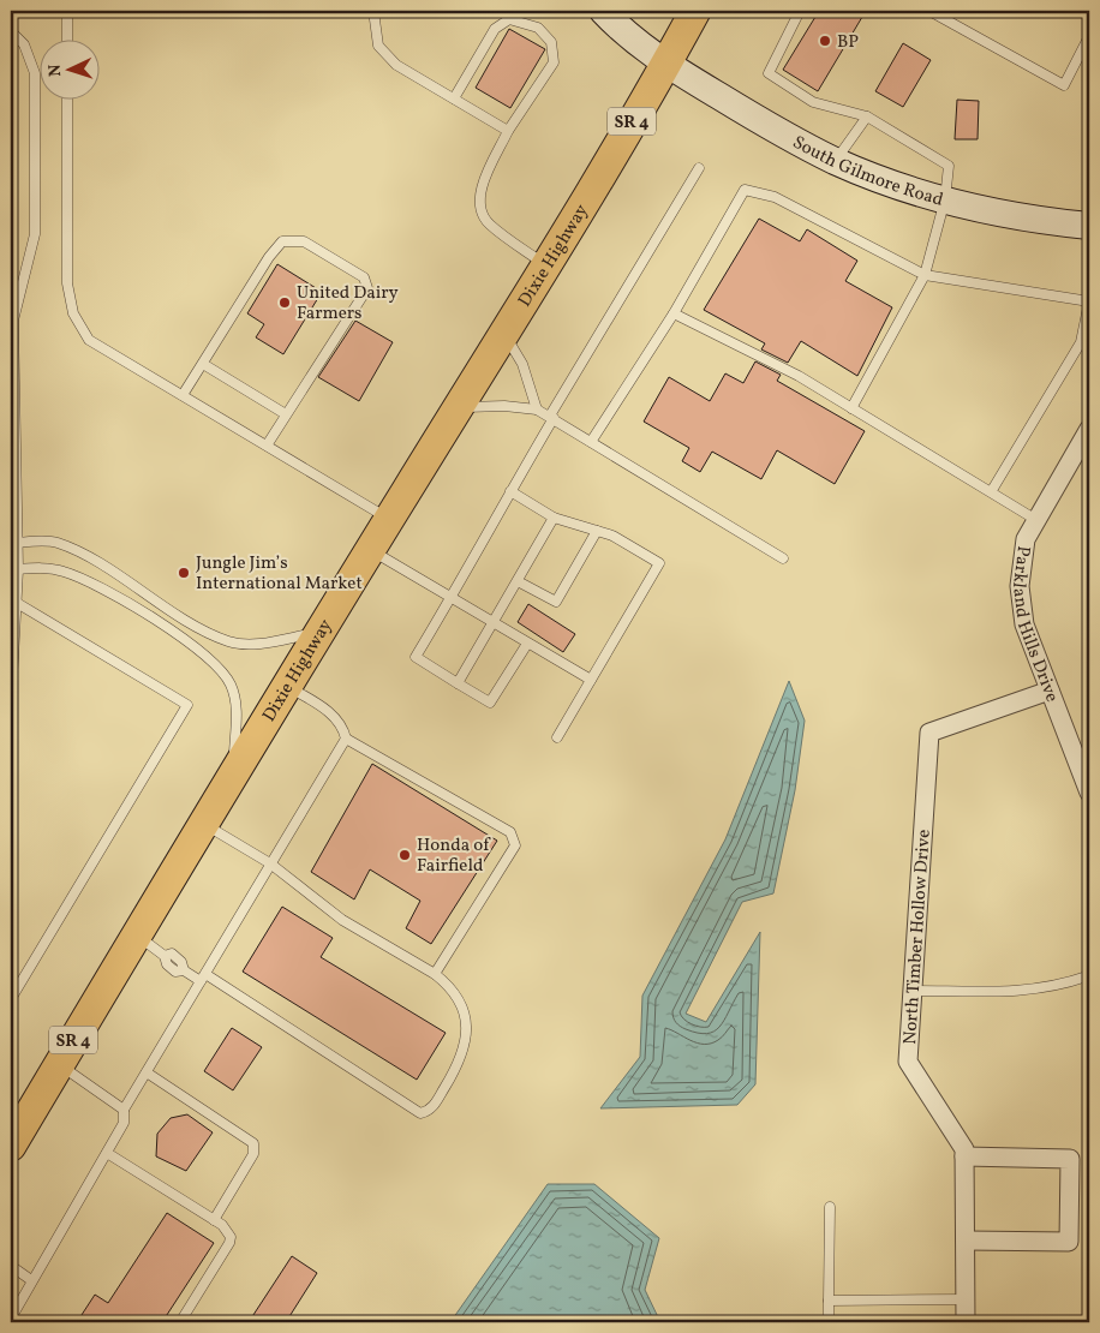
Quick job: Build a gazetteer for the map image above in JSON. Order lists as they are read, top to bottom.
{
  "streets": {
    "main road": ["SR 4", "South Gilmore Road", "Dixie Highway"],
    "street": ["Parkland Hills Drive", "North Timber Hollow Drive"]
  },
  "crossings": [
    ["South Gilmore Road", "Dixie Highway"],
    ["Parkland Hills Drive", "North Timber Hollow Drive"]
  ],
  "places": [
    "BP",
    "United Dairy Farmers",
    "Jungle Jim’s International Market",
    "Honda of Fairfield"
  ],
  "north": "left"
}
